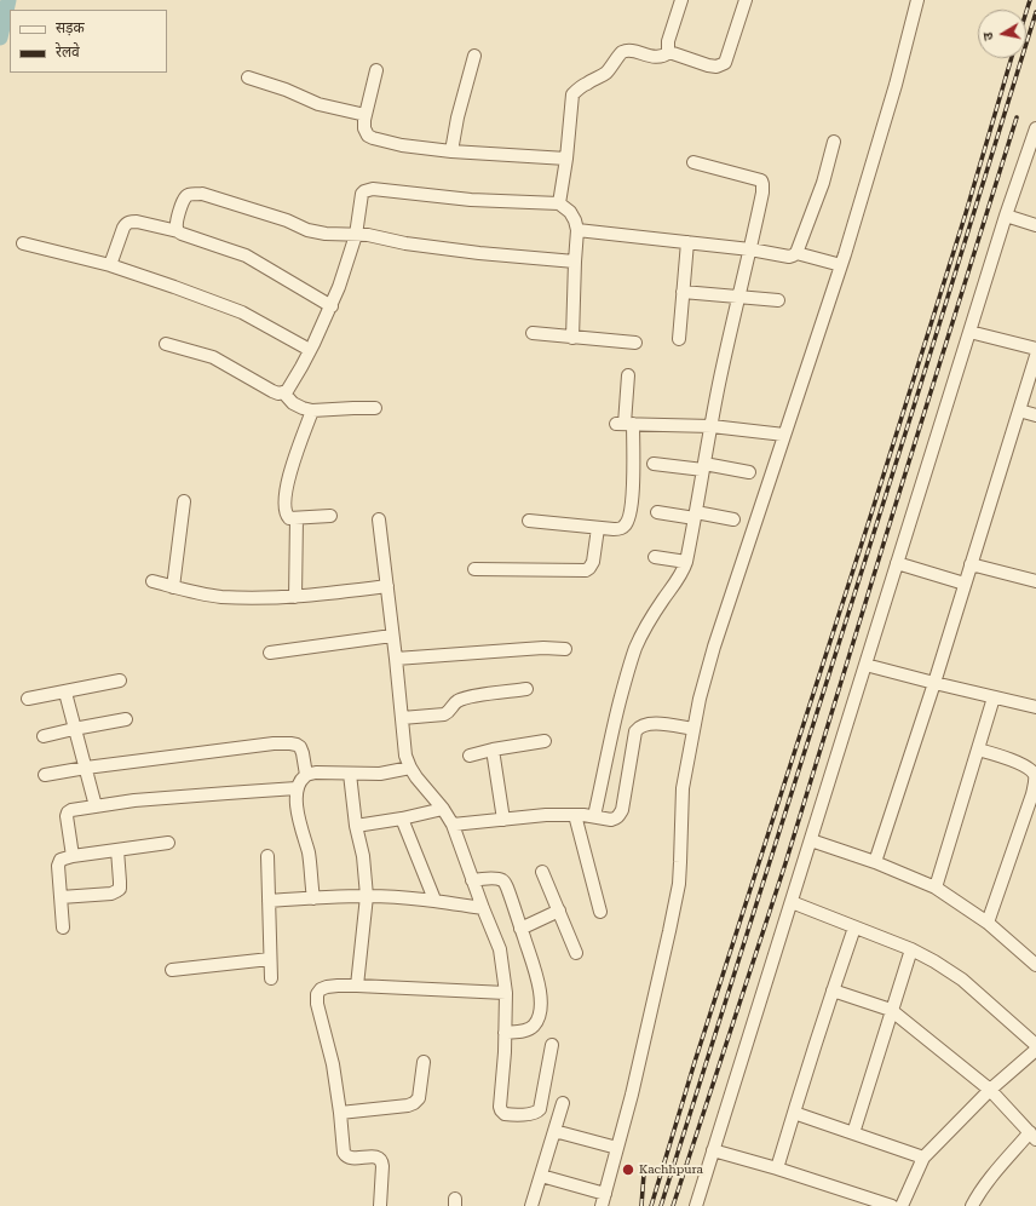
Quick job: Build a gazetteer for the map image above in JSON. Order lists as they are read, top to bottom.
{
  "places": ["Kachhpura"],
  "legend": ["सड़क", "रेलवे"],
  "north": "left"
}
